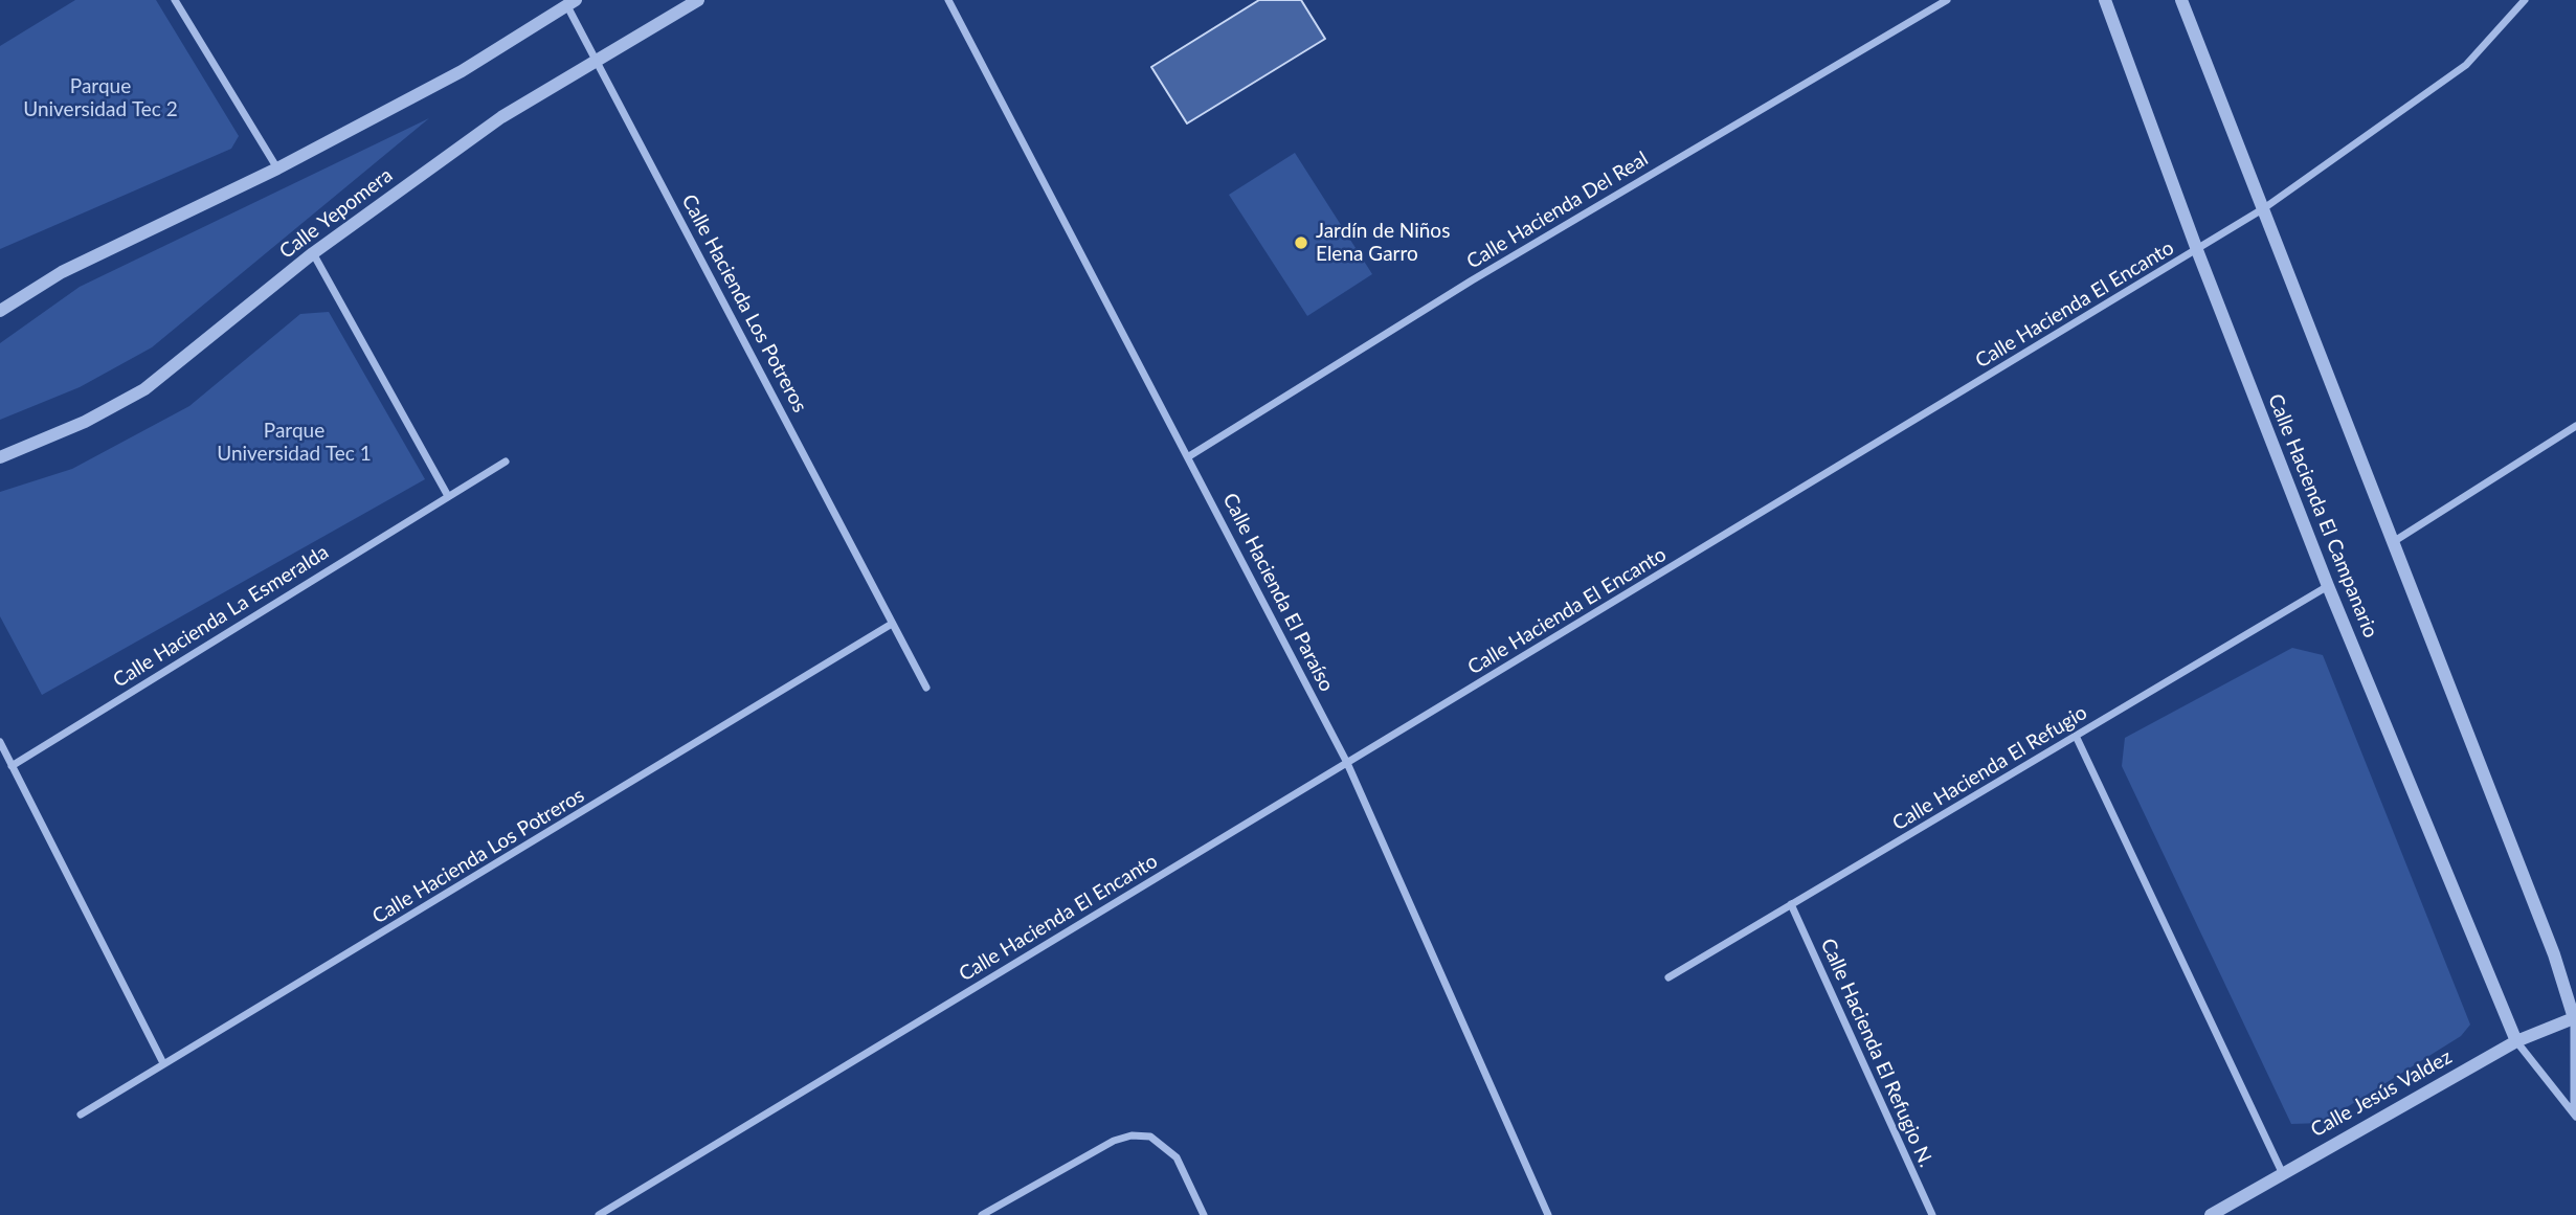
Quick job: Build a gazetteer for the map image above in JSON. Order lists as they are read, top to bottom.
{
  "streets": {
    "street": [
      "Calle Hacienda Del Real",
      "Calle Yepomera",
      "Calle Hacienda Los Potreros",
      "Calle Hacienda El Encanto",
      "Calle Hacienda El Campanario",
      "Calle Hacienda El Paraíso",
      "Calle Hacienda La Esmeralda",
      "Calle Hacienda El Refugio",
      "Calle Hacienda El Refugio N.",
      "Calle Jesús Valdez"
    ]
  },
  "crossings": [
    ["Calle Hacienda Del Real", "Calle Hacienda El Paraíso"],
    ["Calle Yepomera", "Calle Hacienda Los Potreros"],
    ["Calle Hacienda El Encanto", "Calle Hacienda El Campanario"],
    ["Calle Hacienda El Encanto", "Calle Hacienda El Paraíso"],
    ["Calle Hacienda El Campanario", "Calle Hacienda El Refugio"],
    ["Calle Hacienda El Campanario", "Calle Jesús Valdez"],
    ["Calle Hacienda El Refugio", "Calle Hacienda El Refugio N."]
  ],
  "parks": ["Parque Universidad Tec 2", "Parque Universidad Tec 1"],
  "places": ["Jardín de Niños Elena Garro"]
}
